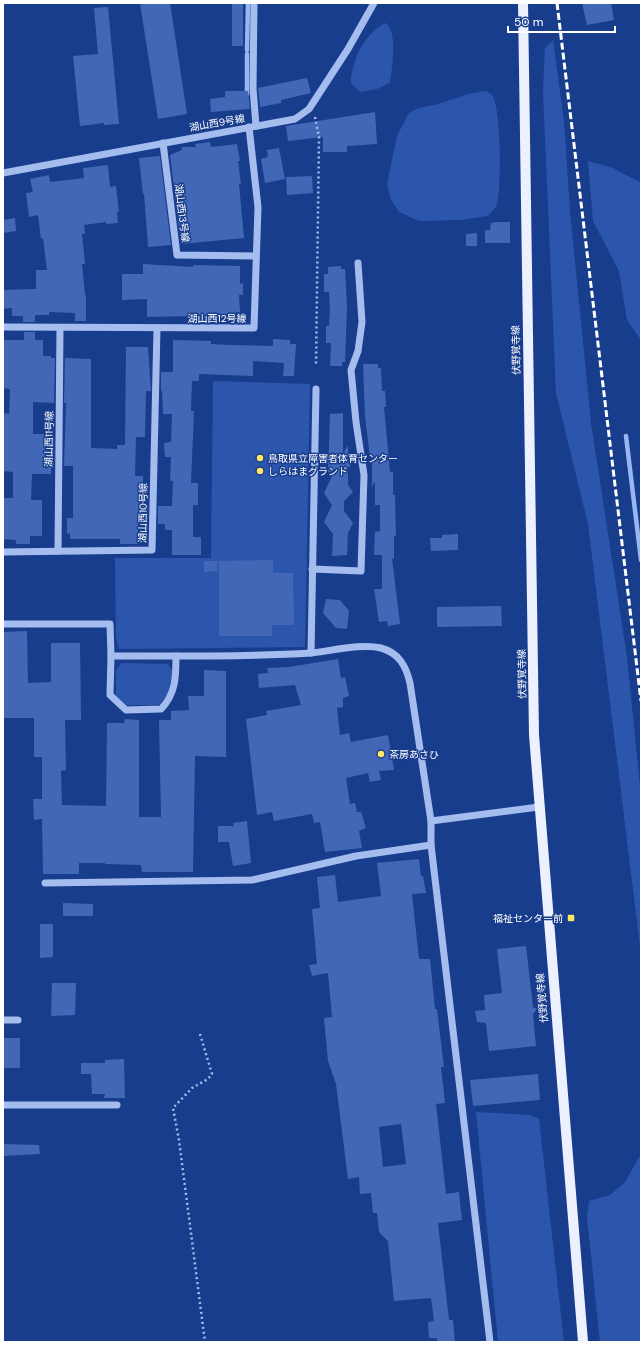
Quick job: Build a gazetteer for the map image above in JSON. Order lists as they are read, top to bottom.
{
  "streets": {
    "main road": ["伏野覚寺線"],
    "street": [
      "湖山西9号線",
      "湖山西13号線",
      "湖山西12号線",
      "湖山西11号線",
      "湖山西10号線"
    ]
  },
  "crossings": [
    ["湖山西9号線", "湖山西13号線"],
    ["湖山西9号線", "湖山西12号線"],
    ["湖山西13号線", "湖山西12号線"],
    ["湖山西12号線", "湖山西11号線"],
    ["湖山西12号線", "湖山西10号線"],
    ["湖山西11号線", "湖山西10号線"]
  ],
  "places": {
    "other": ["鳥取県立障害者体育センター", "しらはまグランド", "茶房あさひ"],
    "transit": ["福祉センター前"]
  },
  "scale_bar": "50 m"
}
